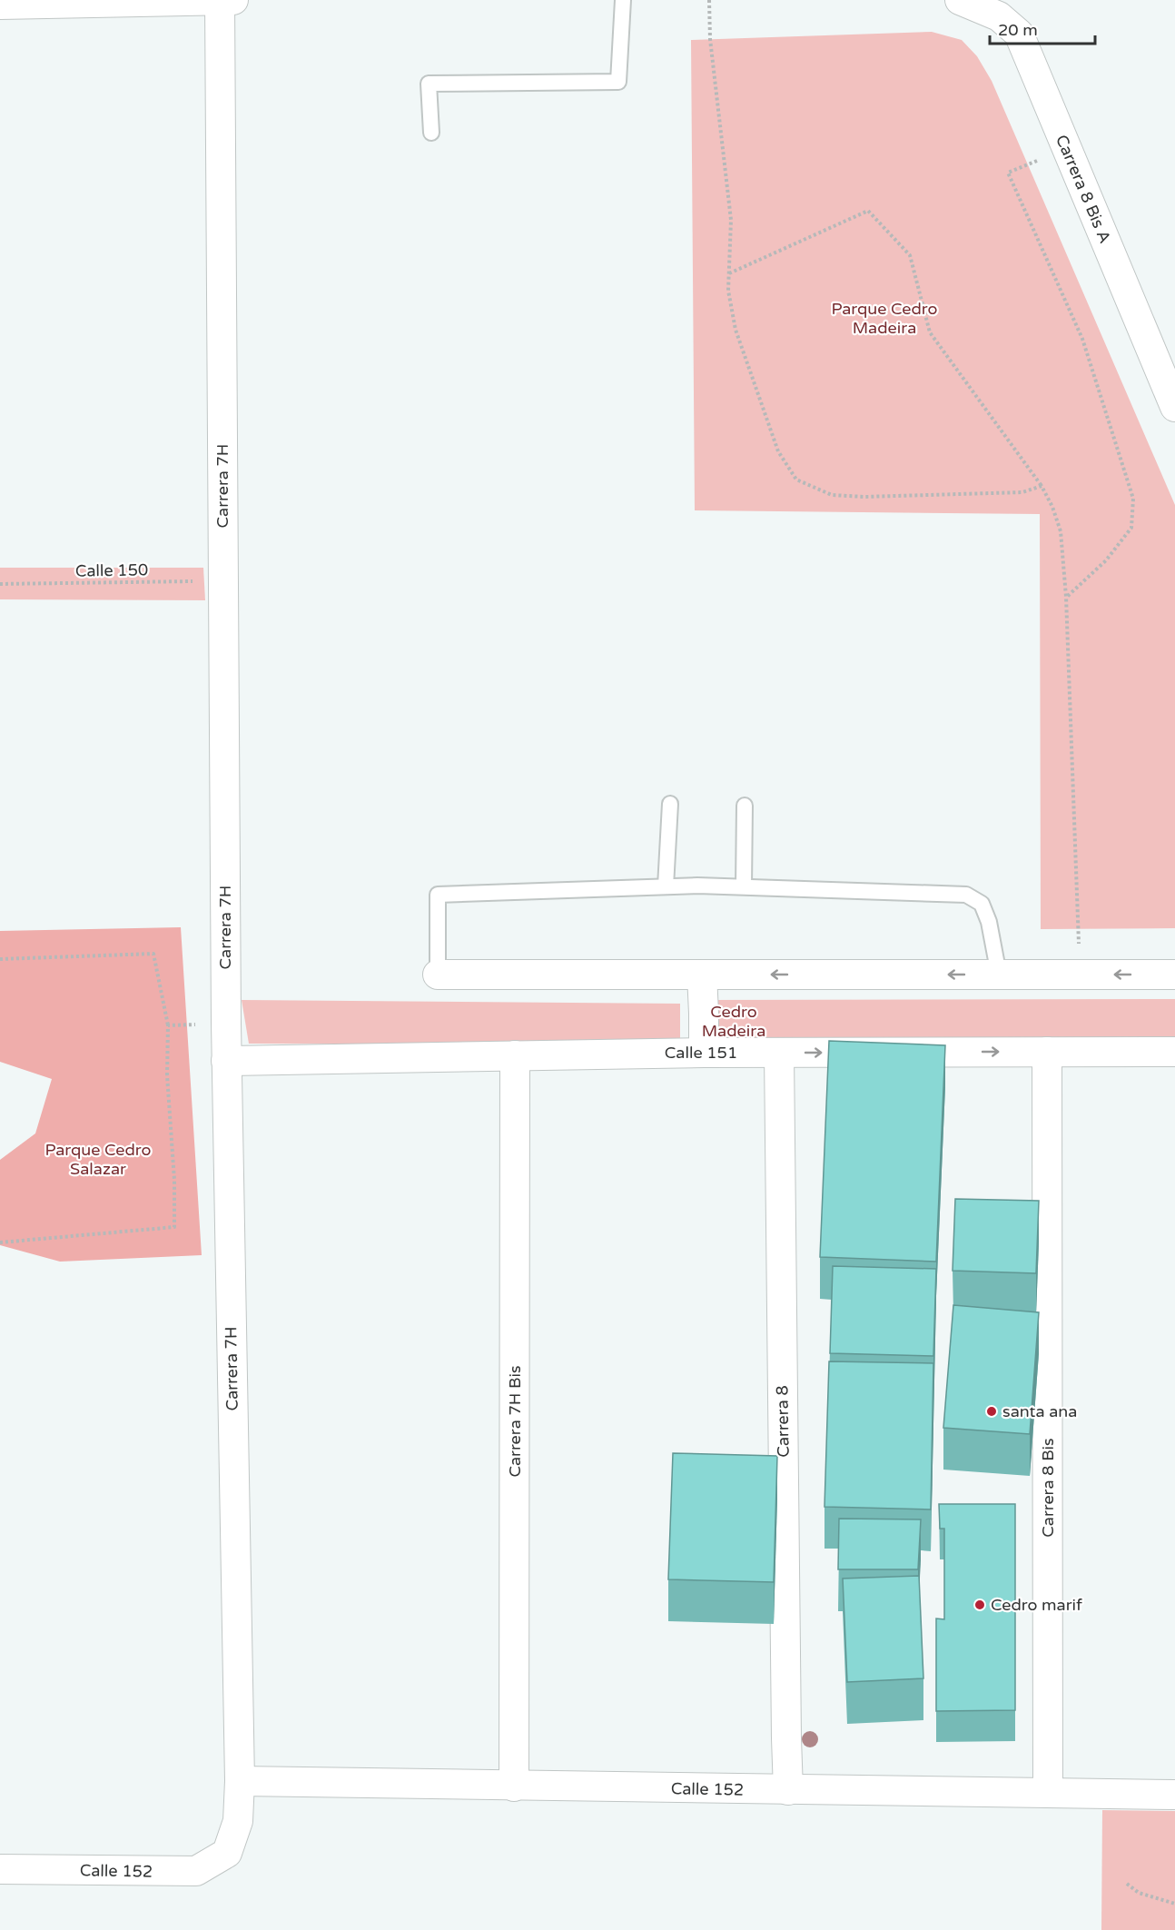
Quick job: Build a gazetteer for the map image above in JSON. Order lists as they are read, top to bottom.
{
  "streets": {
    "street": [
      "Carrera 8 Bis A",
      "Carrera 7H",
      "Calle 151",
      "Carrera 7H Bis",
      "Carrera 8",
      "Carrera 8 Bis",
      "Calle 152"
    ],
    "path": ["Calle 150"]
  },
  "crossings": [
    ["Carrera 7H", "Calle 150"],
    ["Carrera 7H", "Calle 151"],
    ["Carrera 7H", "Calle 152"],
    ["Calle 151", "Carrera 7H Bis"],
    ["Calle 151", "Carrera 8"],
    ["Calle 151", "Carrera 8 Bis"],
    ["Carrera 7H Bis", "Calle 152"],
    ["Carrera 8", "Calle 152"],
    ["Carrera 8 Bis", "Calle 152"]
  ],
  "parks": ["Parque Cedro Madeira", "Cedro Madeira", "Parque Cedro Salazar"],
  "places": ["santa ana", "Cedro marif"],
  "scale_bar": "20 m"
}
